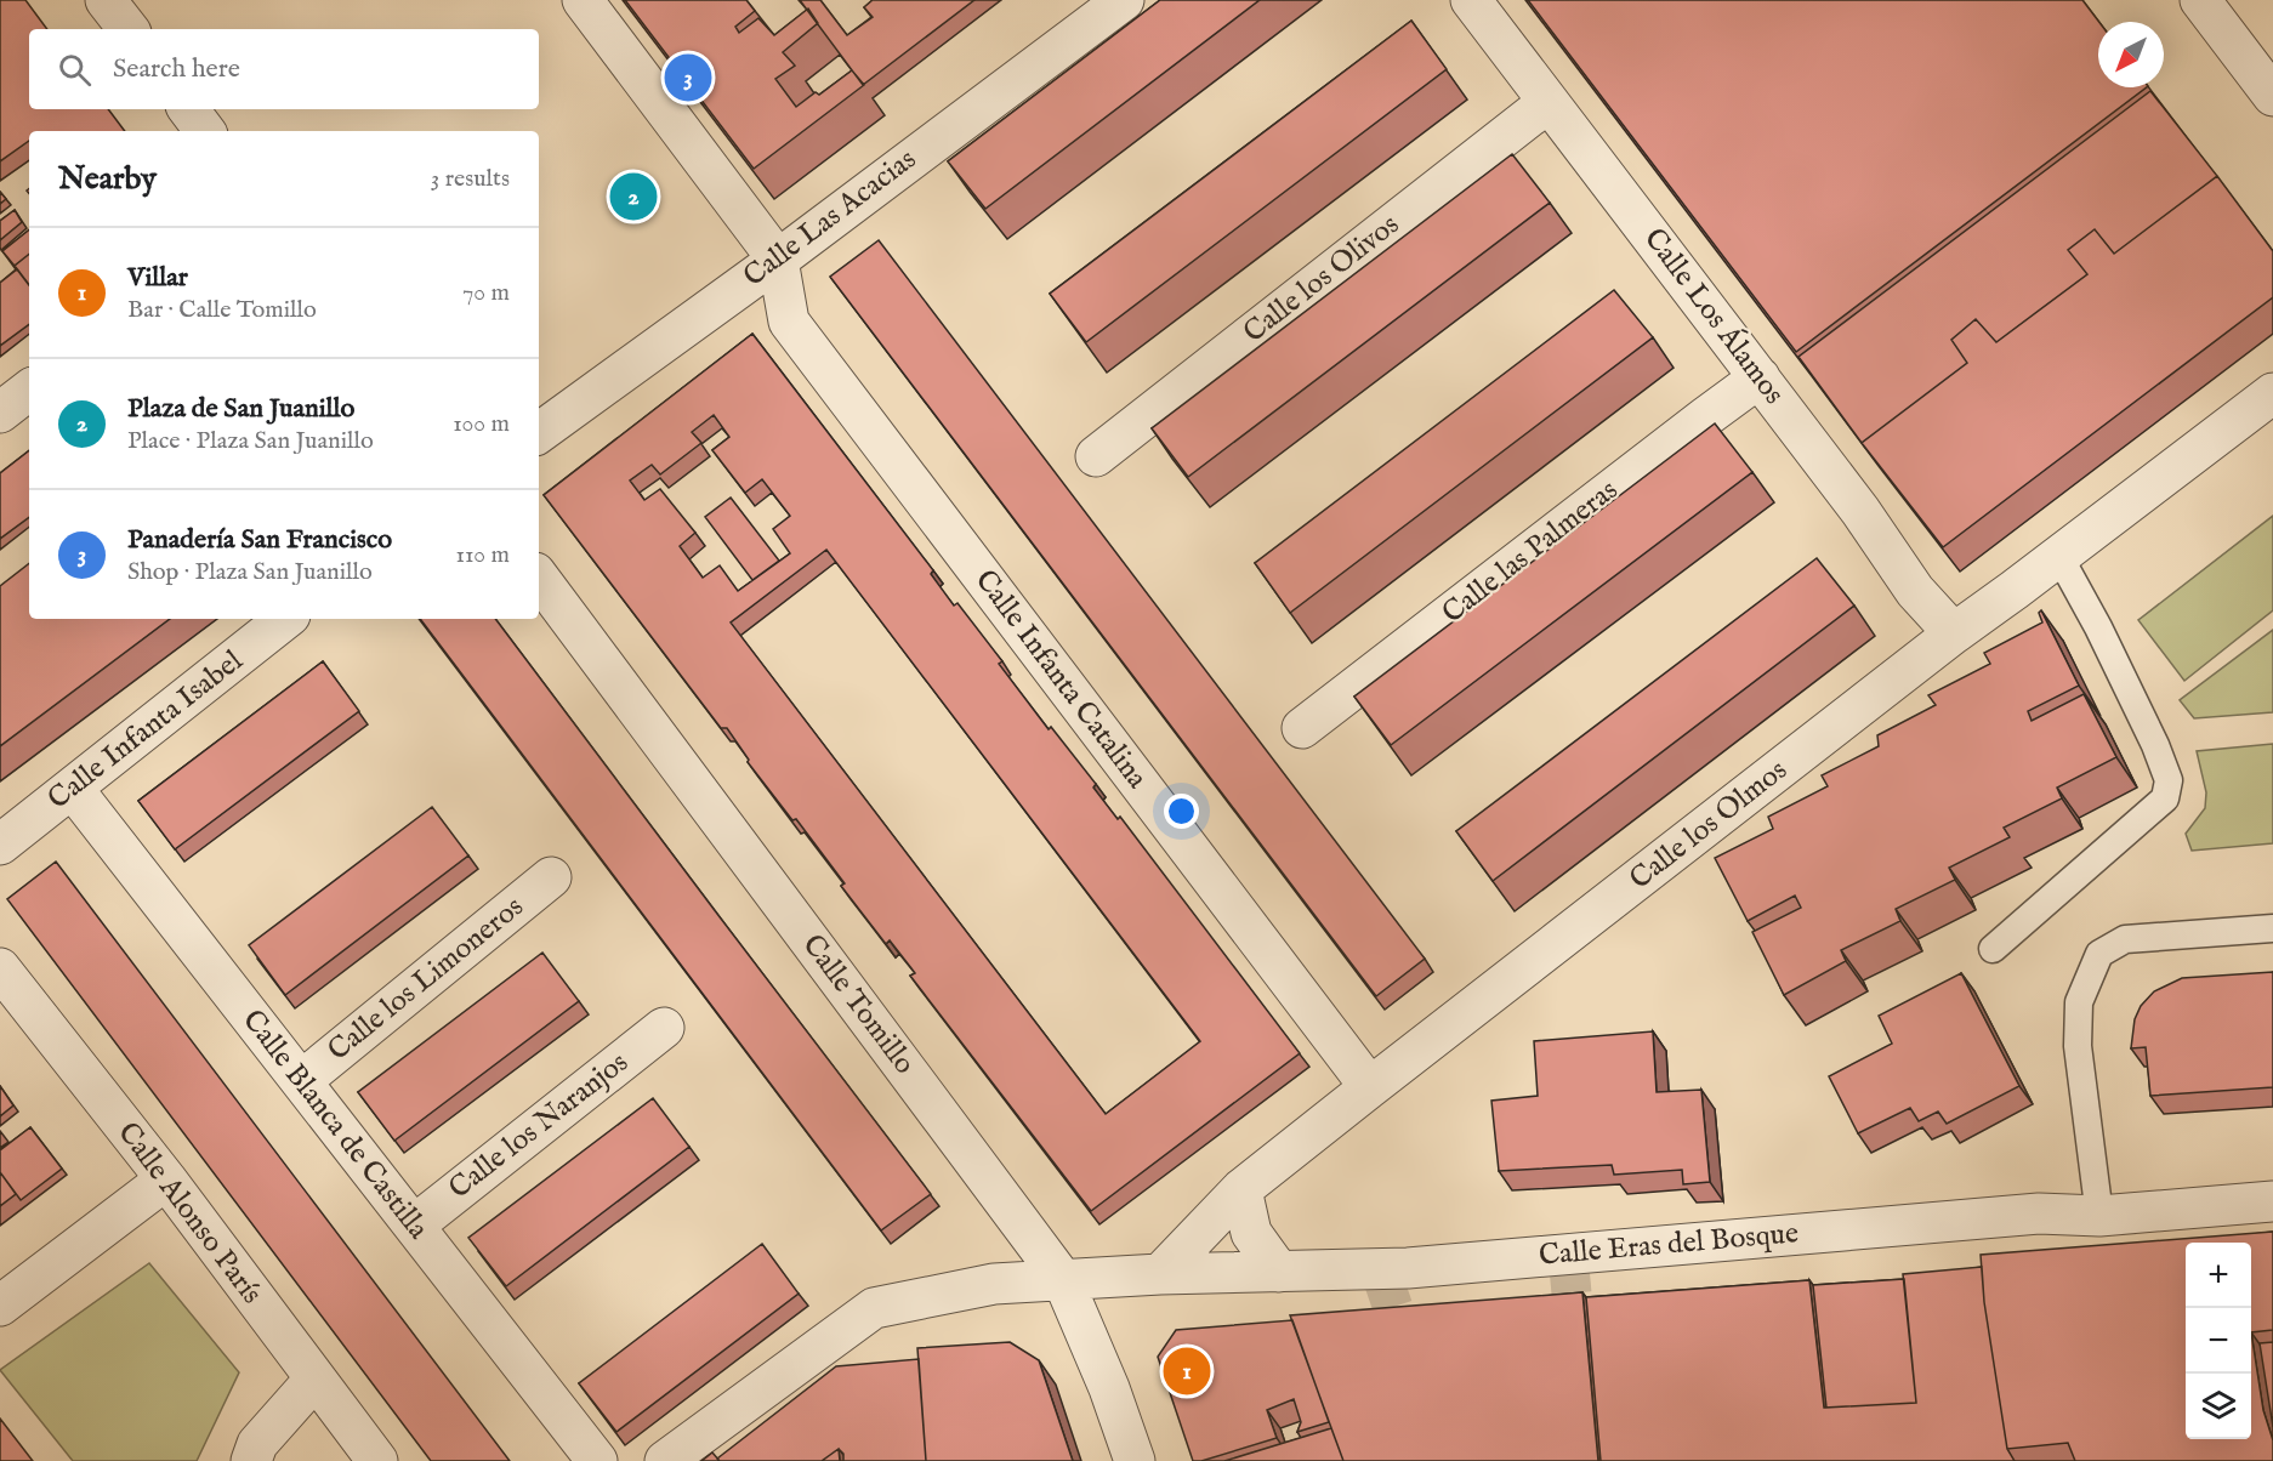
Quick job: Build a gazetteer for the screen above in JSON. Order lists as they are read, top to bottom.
{
  "streets": {
    "street": [
      "Calle Las Acacias",
      "Calle los Olivos",
      "Calle Los Álamos",
      "Calle las Palmeras",
      "Calle Infanta Catalina",
      "Calle Infanta Isabel",
      "Calle los Olmos",
      "Calle los Limoneros",
      "Calle Tomillo",
      "Calle Blanca de Castilla",
      "Calle los Naranjos",
      "Calle Alonso París",
      "Calle Eras del Bosque"
    ]
  },
  "crossings": [
    ["Calle Las Acacias", "Calle Infanta Catalina"],
    ["Calle los Olivos", "Calle Los Álamos"],
    ["Calle Los Álamos", "Calle las Palmeras"],
    ["Calle Los Álamos", "Calle los Olmos"],
    ["Calle Infanta Catalina", "Calle los Olmos"],
    ["Calle Infanta Isabel", "Calle Blanca de Castilla"],
    ["Calle los Olmos", "Calle Eras del Bosque"],
    ["Calle los Limoneros", "Calle Blanca de Castilla"],
    ["Calle Tomillo", "Calle Eras del Bosque"],
    ["Calle Blanca de Castilla", "Calle los Naranjos"]
  ],
  "north": "bottom left",
  "page": {
    "search": "Search here",
    "pins": ["3", "2", "1"],
    "heading": ["Nearby", "3 results"],
    "list": [
      {
        "mark": "1",
        "name": "Villar",
        "note": "Bar · Calle Tomillo",
        "value": "70 m"
      },
      {
        "mark": "2",
        "name": "Plaza de San Juanillo",
        "note": "Place · Plaza San Juanillo",
        "value": "100 m"
      },
      {
        "mark": "3",
        "name": "Panadería San Francisco",
        "note": "Shop · Plaza San Juanillo",
        "value": "110 m"
      }
    ],
    "map_buttons": ["+", "−"]
  }
}
